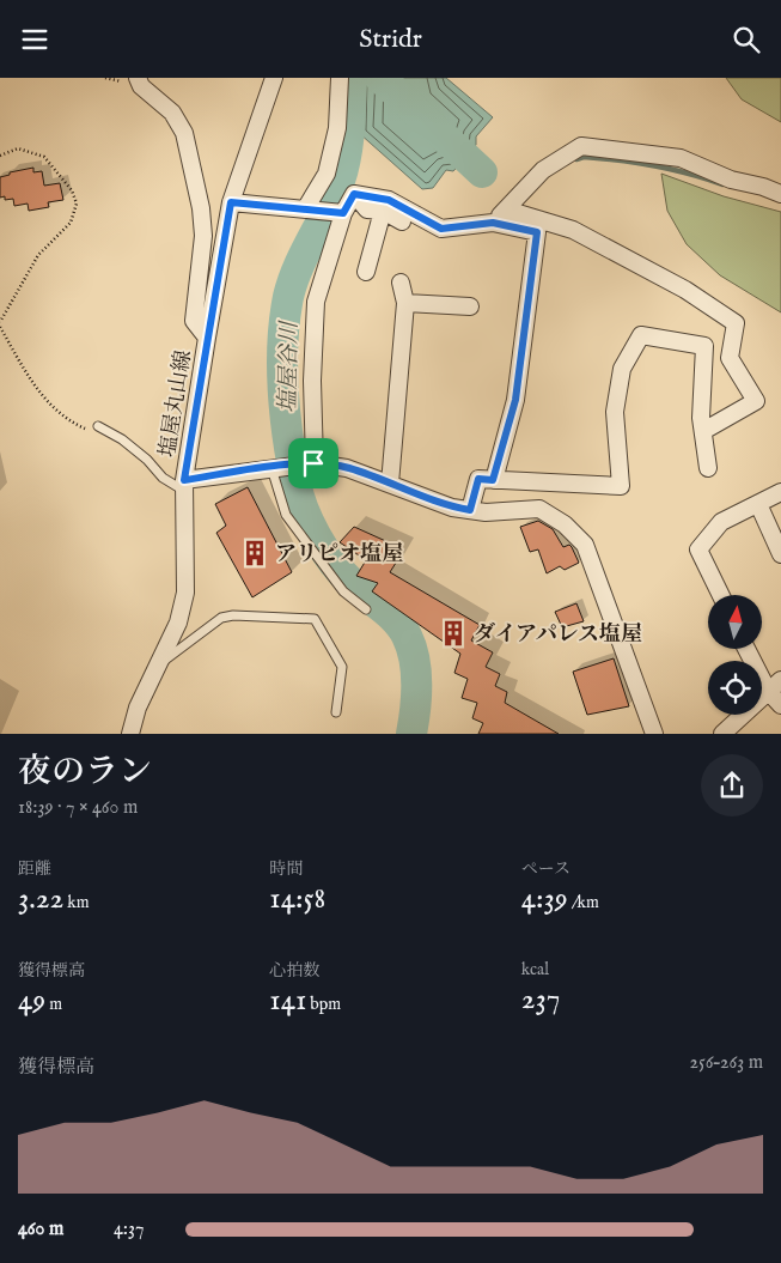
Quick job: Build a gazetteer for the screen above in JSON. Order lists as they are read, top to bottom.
{
  "streets": {
    "street": ["塩屋丸山線"]
  },
  "water": ["塩屋谷川"],
  "places": {
    "building": ["アリピオ塩屋", "ダイアパレス塩屋"]
  },
  "north": "top",
  "page": {
    "header": "Stridr",
    "heading": ["夜のラン", "18:39 · 7 × 460 m"],
    "stats": [
      ["距離", "3.22 km"],
      ["時間", "14:58"],
      ["ペース", "4:39 /km"],
      ["獲得標高", "49 m"],
      ["心拍数", "141 bpm"],
      ["kcal", "237"]
    ],
    "chart": ["獲得標高", "256–263 m"],
    "list": [
      {
        "name": "460 m",
        "note": "4:37"
      }
    ]
  }
}
